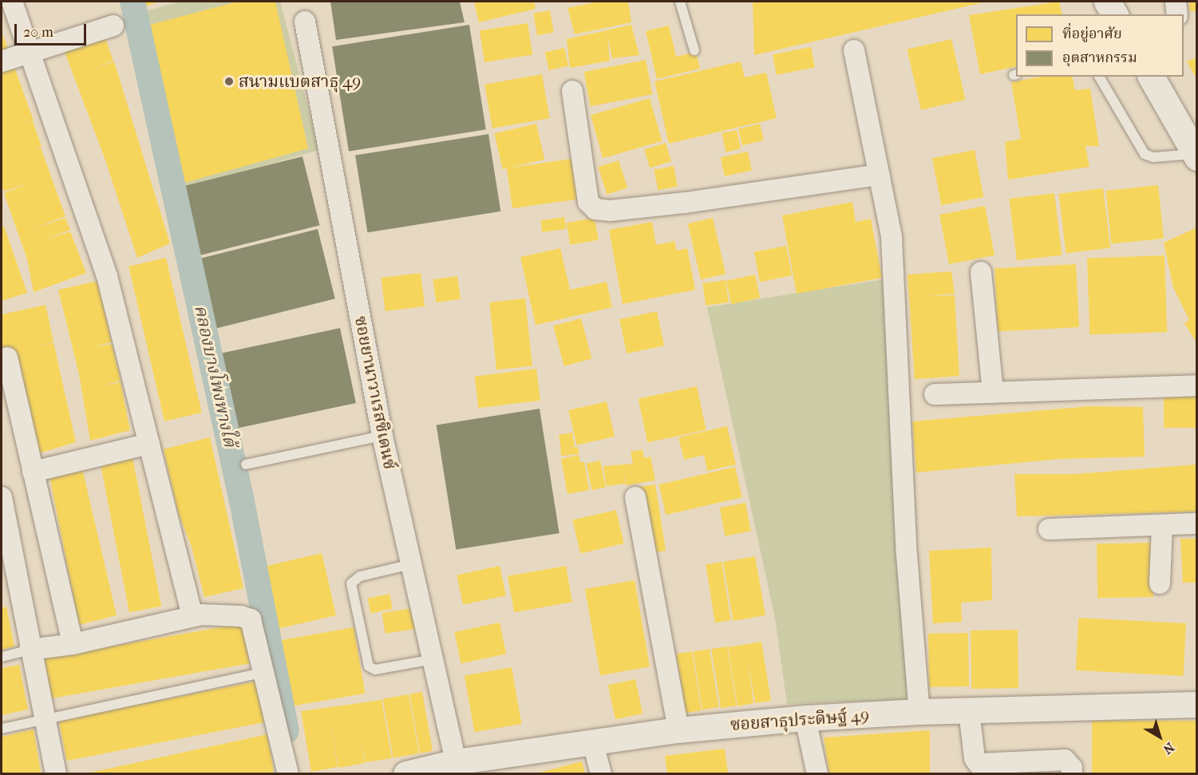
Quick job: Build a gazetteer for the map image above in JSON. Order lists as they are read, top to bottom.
{
  "streets": {
    "street": ["ซอยยานาวาเรสซิเดนซ์", "ซอยสาธุประดิษฐ์ 49"]
  },
  "crossings": [
    ["ซอยยานาวาเรสซิเดนซ์", "ซอยสาธุประดิษฐ์ 49"]
  ],
  "water": ["คลองบางโพงพางใต้"],
  "places": ["สนามแบตสาธุ 49"],
  "legend": ["ที่อยู่อาศัย", "อุตสาหกรรม"],
  "scale_bar": "20 m",
  "north": "bottom right"
}
